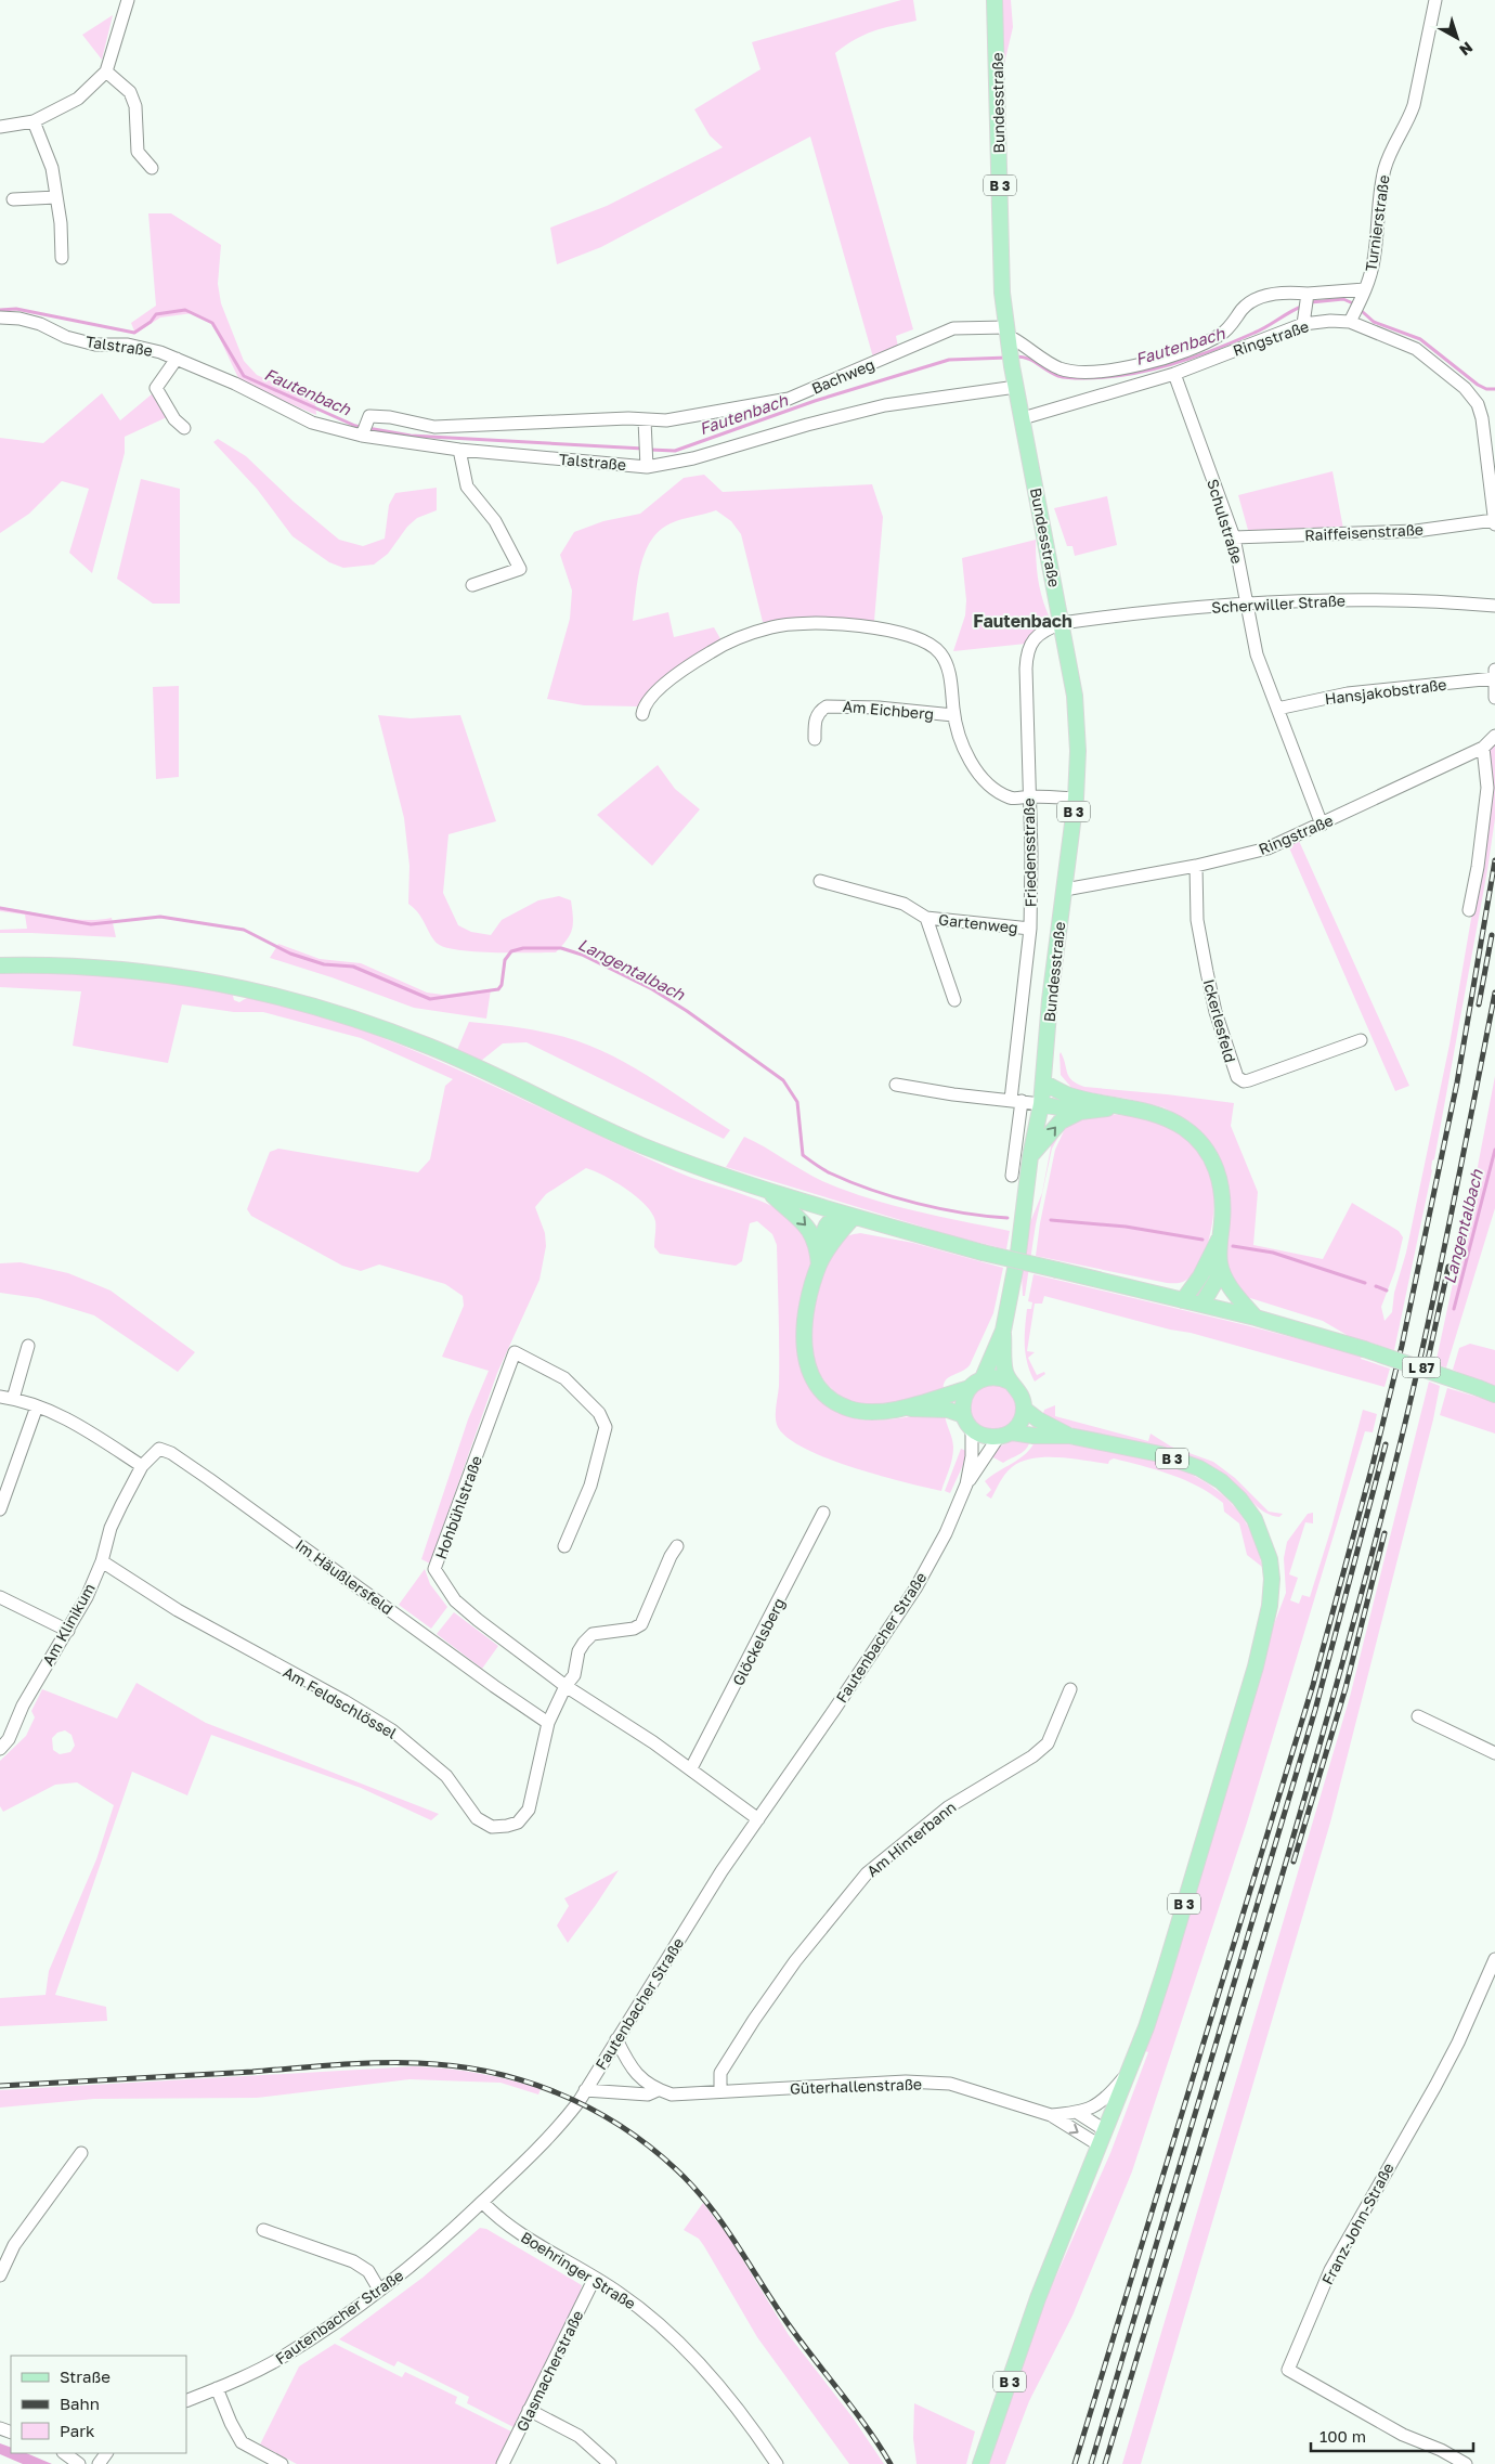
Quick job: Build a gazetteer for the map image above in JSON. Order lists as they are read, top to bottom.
{
  "streets": {
    "main road": ["Bundesstraße", "B 3", "L 87"],
    "street": [
      "Turnierstraße",
      "Ringstraße",
      "Talstraße",
      "Bachweg",
      "Schulstraße",
      "Raiffeisenstraße",
      "Scherwiller Straße",
      "Hansjakobstraße",
      "Am Eichberg",
      "Friedensstraße",
      "Gartenweg",
      "Ickerlesfeld",
      "Hohbühlstraße",
      "Im Häußlersfeld",
      "Am Klinikum",
      "Fautenbacher Straße",
      "Glöckelsberg",
      "Am Feldschlössel",
      "Am Hinterbann",
      "Güterhallenstraße",
      "Franz-John-Straße",
      "Boehringer Straße",
      "Glasmacherstraße"
    ]
  },
  "crossings": [
    ["Bundesstraße", "B 3"],
    ["Bundesstraße", "Ringstraße"],
    ["Bundesstraße", "Talstraße"],
    ["Bundesstraße", "Bachweg"],
    ["Bundesstraße", "Scherwiller Straße"],
    ["Bundesstraße", "Am Eichberg"],
    ["Bundesstraße", "Friedensstraße"],
    ["B 3", "Fautenbacher Straße"],
    ["B 3", "Güterhallenstraße"],
    ["Turnierstraße", "Ringstraße"],
    ["Ringstraße", "Schulstraße"],
    ["Ringstraße", "Raiffeisenstraße"],
    ["Ringstraße", "Ickerlesfeld"],
    ["Talstraße", "Bachweg"],
    ["Schulstraße", "Raiffeisenstraße"],
    ["Schulstraße", "Scherwiller Straße"],
    ["Schulstraße", "Hansjakobstraße"],
    ["Scherwiller Straße", "Friedensstraße"],
    ["Am Eichberg", "Friedensstraße"],
    ["Friedensstraße", "Gartenweg"],
    ["Hohbühlstraße", "Fautenbacher Straße"],
    ["Hohbühlstraße", "Glöckelsberg"],
    ["Hohbühlstraße", "Am Feldschlössel"],
    ["Im Häußlersfeld", "Am Klinikum"],
    ["Im Häußlersfeld", "Am Feldschlössel"],
    ["Am Klinikum", "Am Feldschlössel"],
    ["Fautenbacher Straße", "Güterhallenstraße"],
    ["Fautenbacher Straße", "Boehringer Straße"],
    ["Am Hinterbann", "Güterhallenstraße"],
    ["Boehringer Straße", "Glasmacherstraße"]
  ],
  "districts": ["Fautenbach"],
  "water": ["Fautenbach", "Langentalbach"],
  "legend": ["Straße", "Bahn", "Park"],
  "scale_bar": "100 m",
  "north": "bottom right"
}
